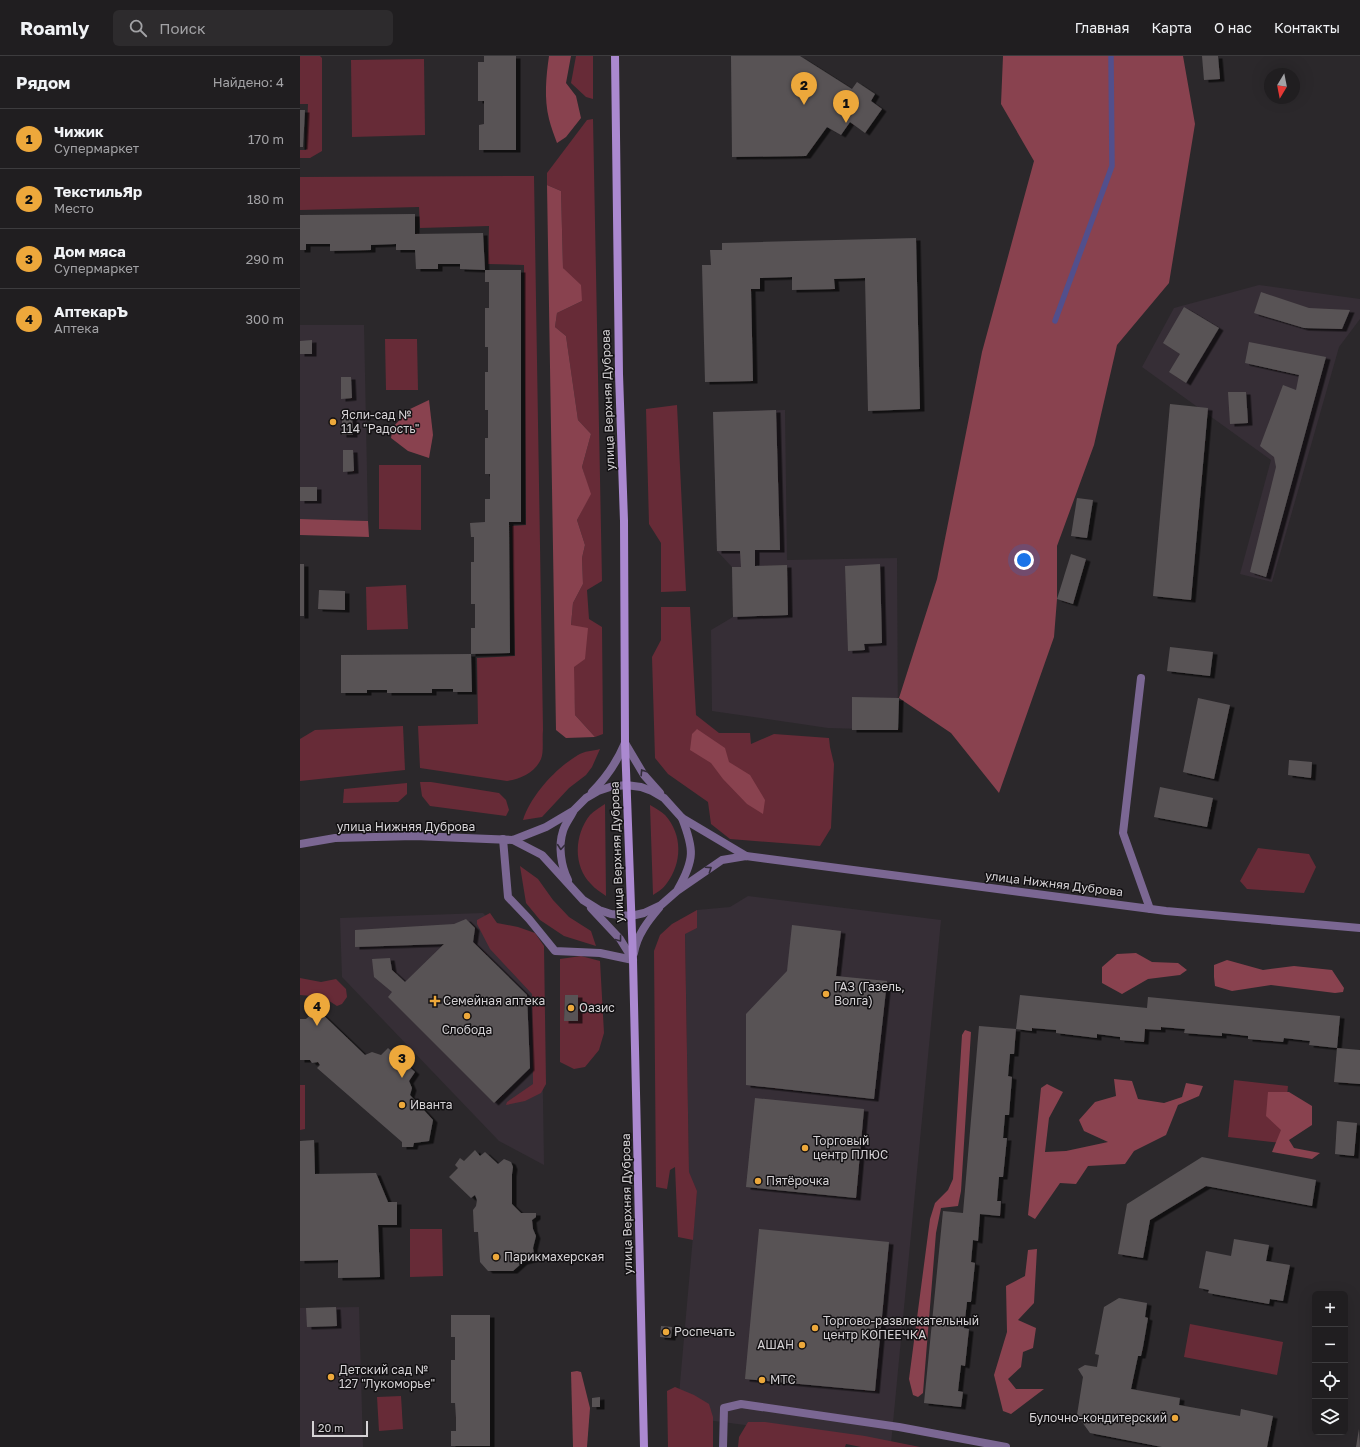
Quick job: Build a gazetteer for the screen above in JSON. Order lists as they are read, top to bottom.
{
  "streets": {
    "main road": ["улица Верхняя Дуброва"],
    "street": ["улица Нижняя Дуброва"]
  },
  "crossings": [
    ["улица Верхняя Дуброва", "улица Нижняя Дуброва"]
  ],
  "places": {
    "other": [
      "Ясли-сад № 114 \"Радость\"",
      "ГАЗ (Газель, Волга)",
      "Оазис",
      "Слобода",
      "Иванта",
      "Торговый центр ПЛЮС",
      "Пятёрочка",
      "Парикмахерская",
      "Торгово-развлекательный центр КОПЕЕЧКА",
      "Роспечать",
      "АШАН",
      "Детский сад № 127 \"Лукоморье\"",
      "МТС",
      "Булочно-кондитерский"
    ],
    "health": ["Семейная аптека"]
  },
  "scale_bar": "20 m",
  "north": "bottom",
  "page": {
    "header": "Roamly",
    "search": "Поиск",
    "nav": [
      "Главная",
      "Карта",
      "О нас",
      "Контакты"
    ],
    "heading": ["Рядом", "Найдено: 4"],
    "pins": [
      "2",
      "1",
      "4",
      "3"
    ],
    "list": [
      {
        "mark": "1",
        "name": "Чижик",
        "note": "Супермаркет",
        "value": "170 m"
      },
      {
        "mark": "2",
        "name": "ТекстильЯр",
        "note": "Место",
        "value": "180 m"
      },
      {
        "mark": "3",
        "name": "Дом мяса",
        "note": "Супермаркет",
        "value": "290 m"
      },
      {
        "mark": "4",
        "name": "АптекарЪ",
        "note": "Аптека",
        "value": "300 m"
      }
    ],
    "map_buttons": ["+", "−"],
    "scale": "20 m"
  }
}
